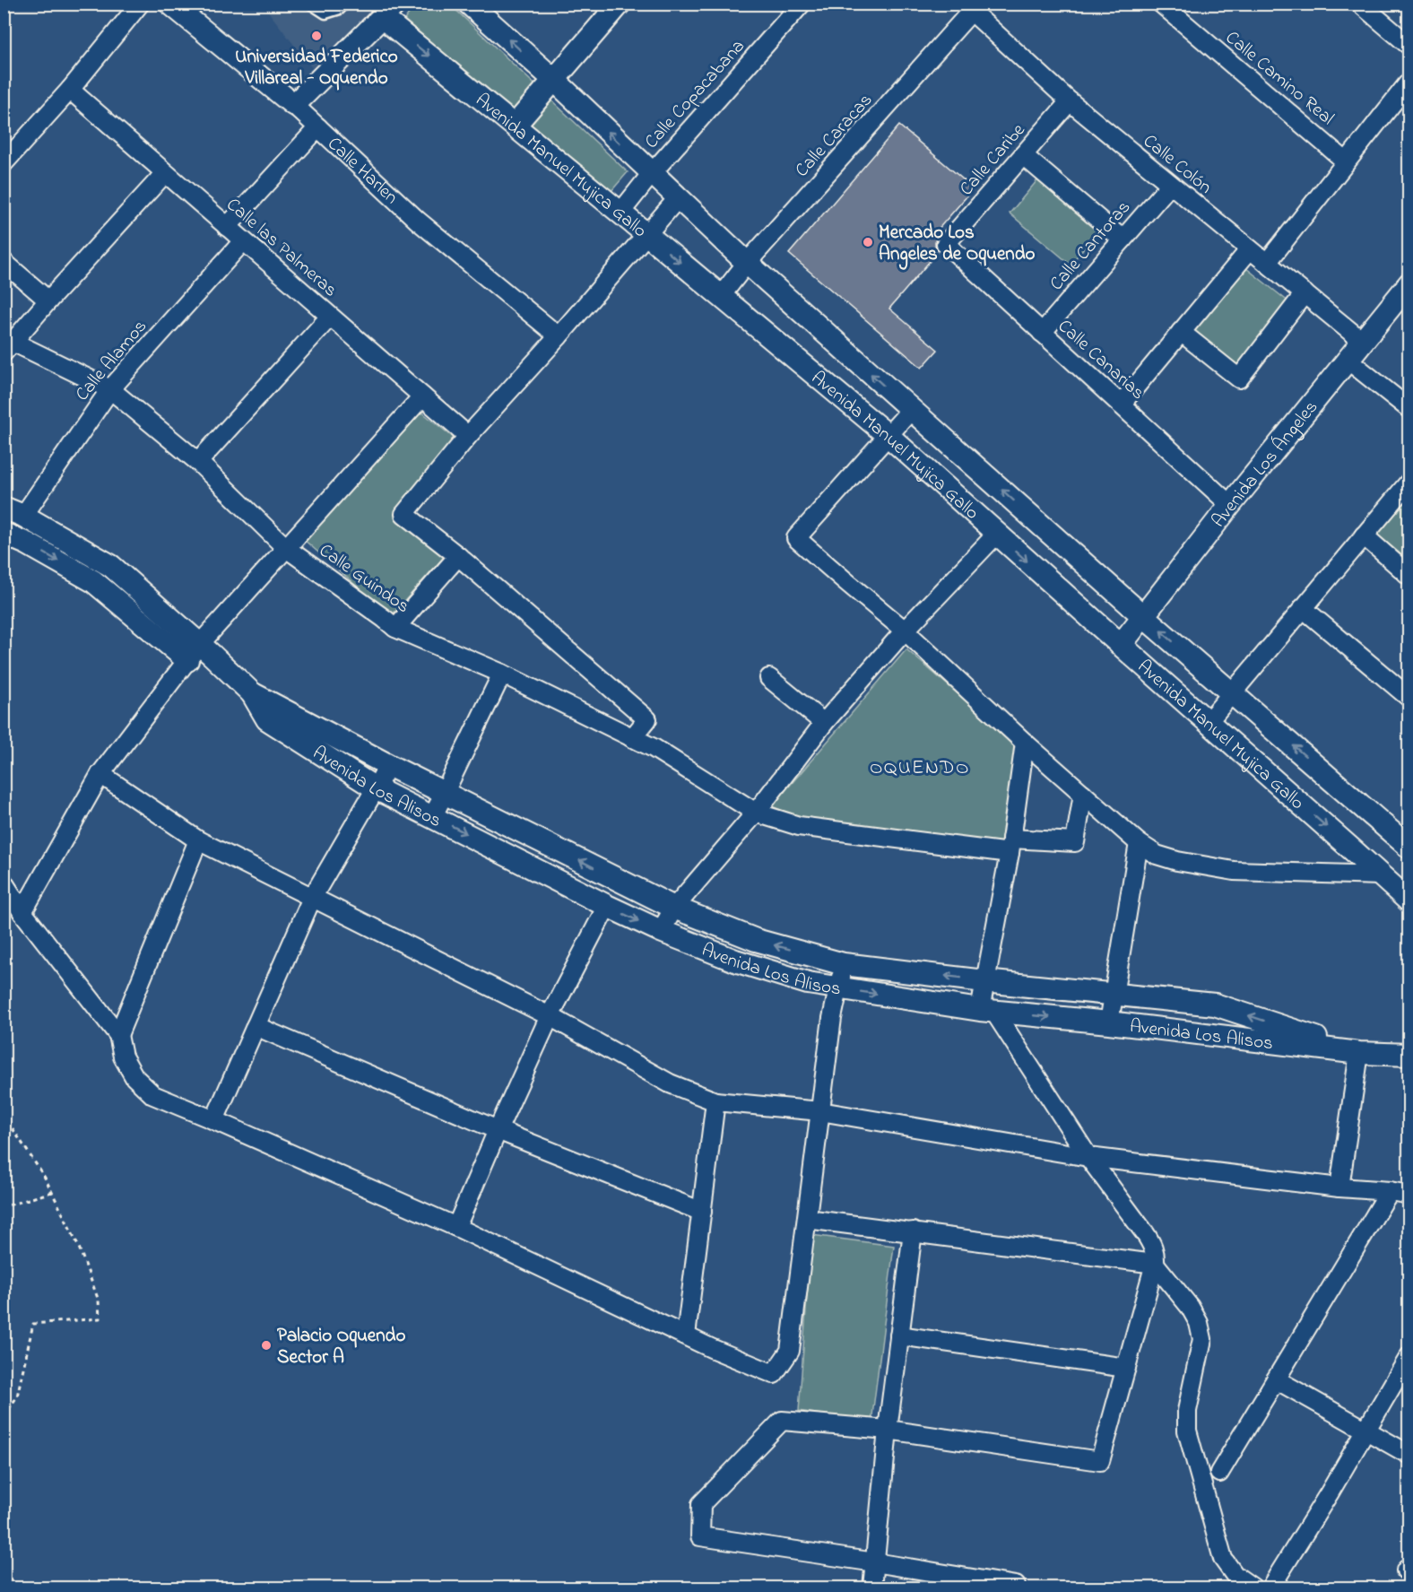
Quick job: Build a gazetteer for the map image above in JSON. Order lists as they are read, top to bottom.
{
  "streets": {
    "street": [
      "Calle Camino Real",
      "Calle Copacabana",
      "Calle Caracas",
      "Calle Caribe",
      "Calle Colón",
      "Avenida Manuel Mujica Gallo",
      "Calle Harlen",
      "Calle Cantoras",
      "Calle las Palmeras",
      "Calle Canarias",
      "Calle Alamos",
      "Avenida Los Ángeles",
      "Calle Guindos",
      "Avenida Los Alisos"
    ]
  },
  "crossings": [
    ["Calle Copacabana", "Avenida Manuel Mujica Gallo"],
    ["Calle Caracas", "Calle Colón"],
    ["Calle Caracas", "Avenida Manuel Mujica Gallo"],
    ["Calle Caribe", "Calle Colón"],
    ["Calle Caribe", "Calle Canarias"],
    ["Calle Colón", "Calle Cantoras"],
    ["Calle Colón", "Avenida Los Ángeles"],
    ["Avenida Manuel Mujica Gallo", "Avenida Los Ángeles"],
    ["Calle Cantoras", "Calle Canarias"],
    ["Calle las Palmeras", "Calle Alamos"],
    ["Calle Canarias", "Avenida Los Ángeles"],
    ["Calle Alamos", "Calle Guindos"],
    ["Calle Alamos", "Avenida Los Alisos"]
  ],
  "districts": ["OQUENDO"],
  "places": ["Universidad Federico Villareal - Oquendo", "Mercado Los Angeles de Oquendo", "Palacio Oquendo Sector A"]
}
